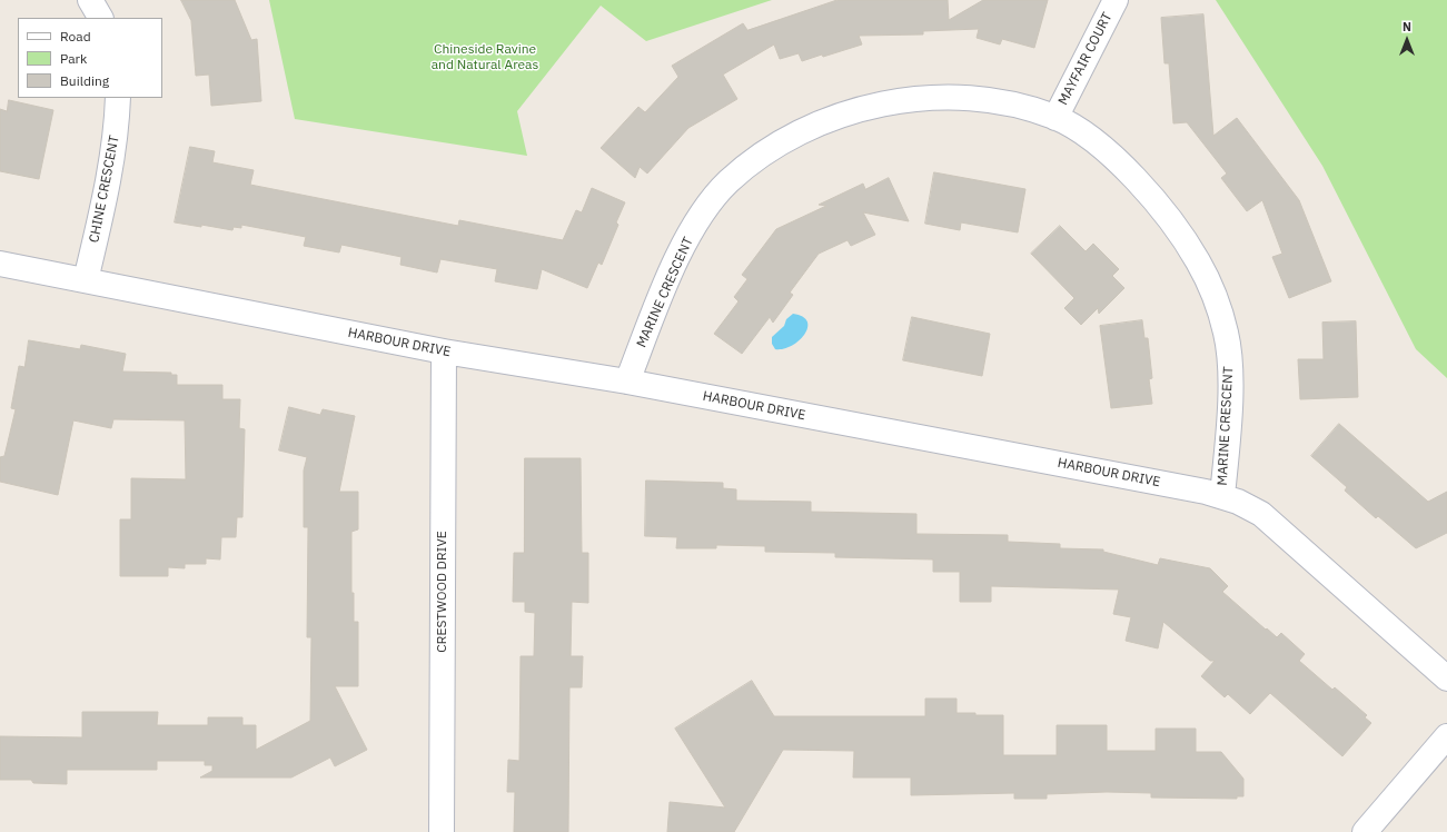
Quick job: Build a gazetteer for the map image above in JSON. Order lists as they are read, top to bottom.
{
  "streets": {
    "street": [
      "MAYFAIR COURT",
      "CHINE CRESCENT",
      "MARINE CRESCENT",
      "HARBOUR DRIVE",
      "CRESTWOOD DRIVE"
    ]
  },
  "crossings": [
    ["MAYFAIR COURT", "MARINE CRESCENT"],
    ["CHINE CRESCENT", "HARBOUR DRIVE"],
    ["MARINE CRESCENT", "HARBOUR DRIVE"],
    ["HARBOUR DRIVE", "CRESTWOOD DRIVE"]
  ],
  "parks": ["Chineside Ravine and Natural Areas"],
  "legend": ["Road", "Park", "Building"],
  "north": "top"
}
